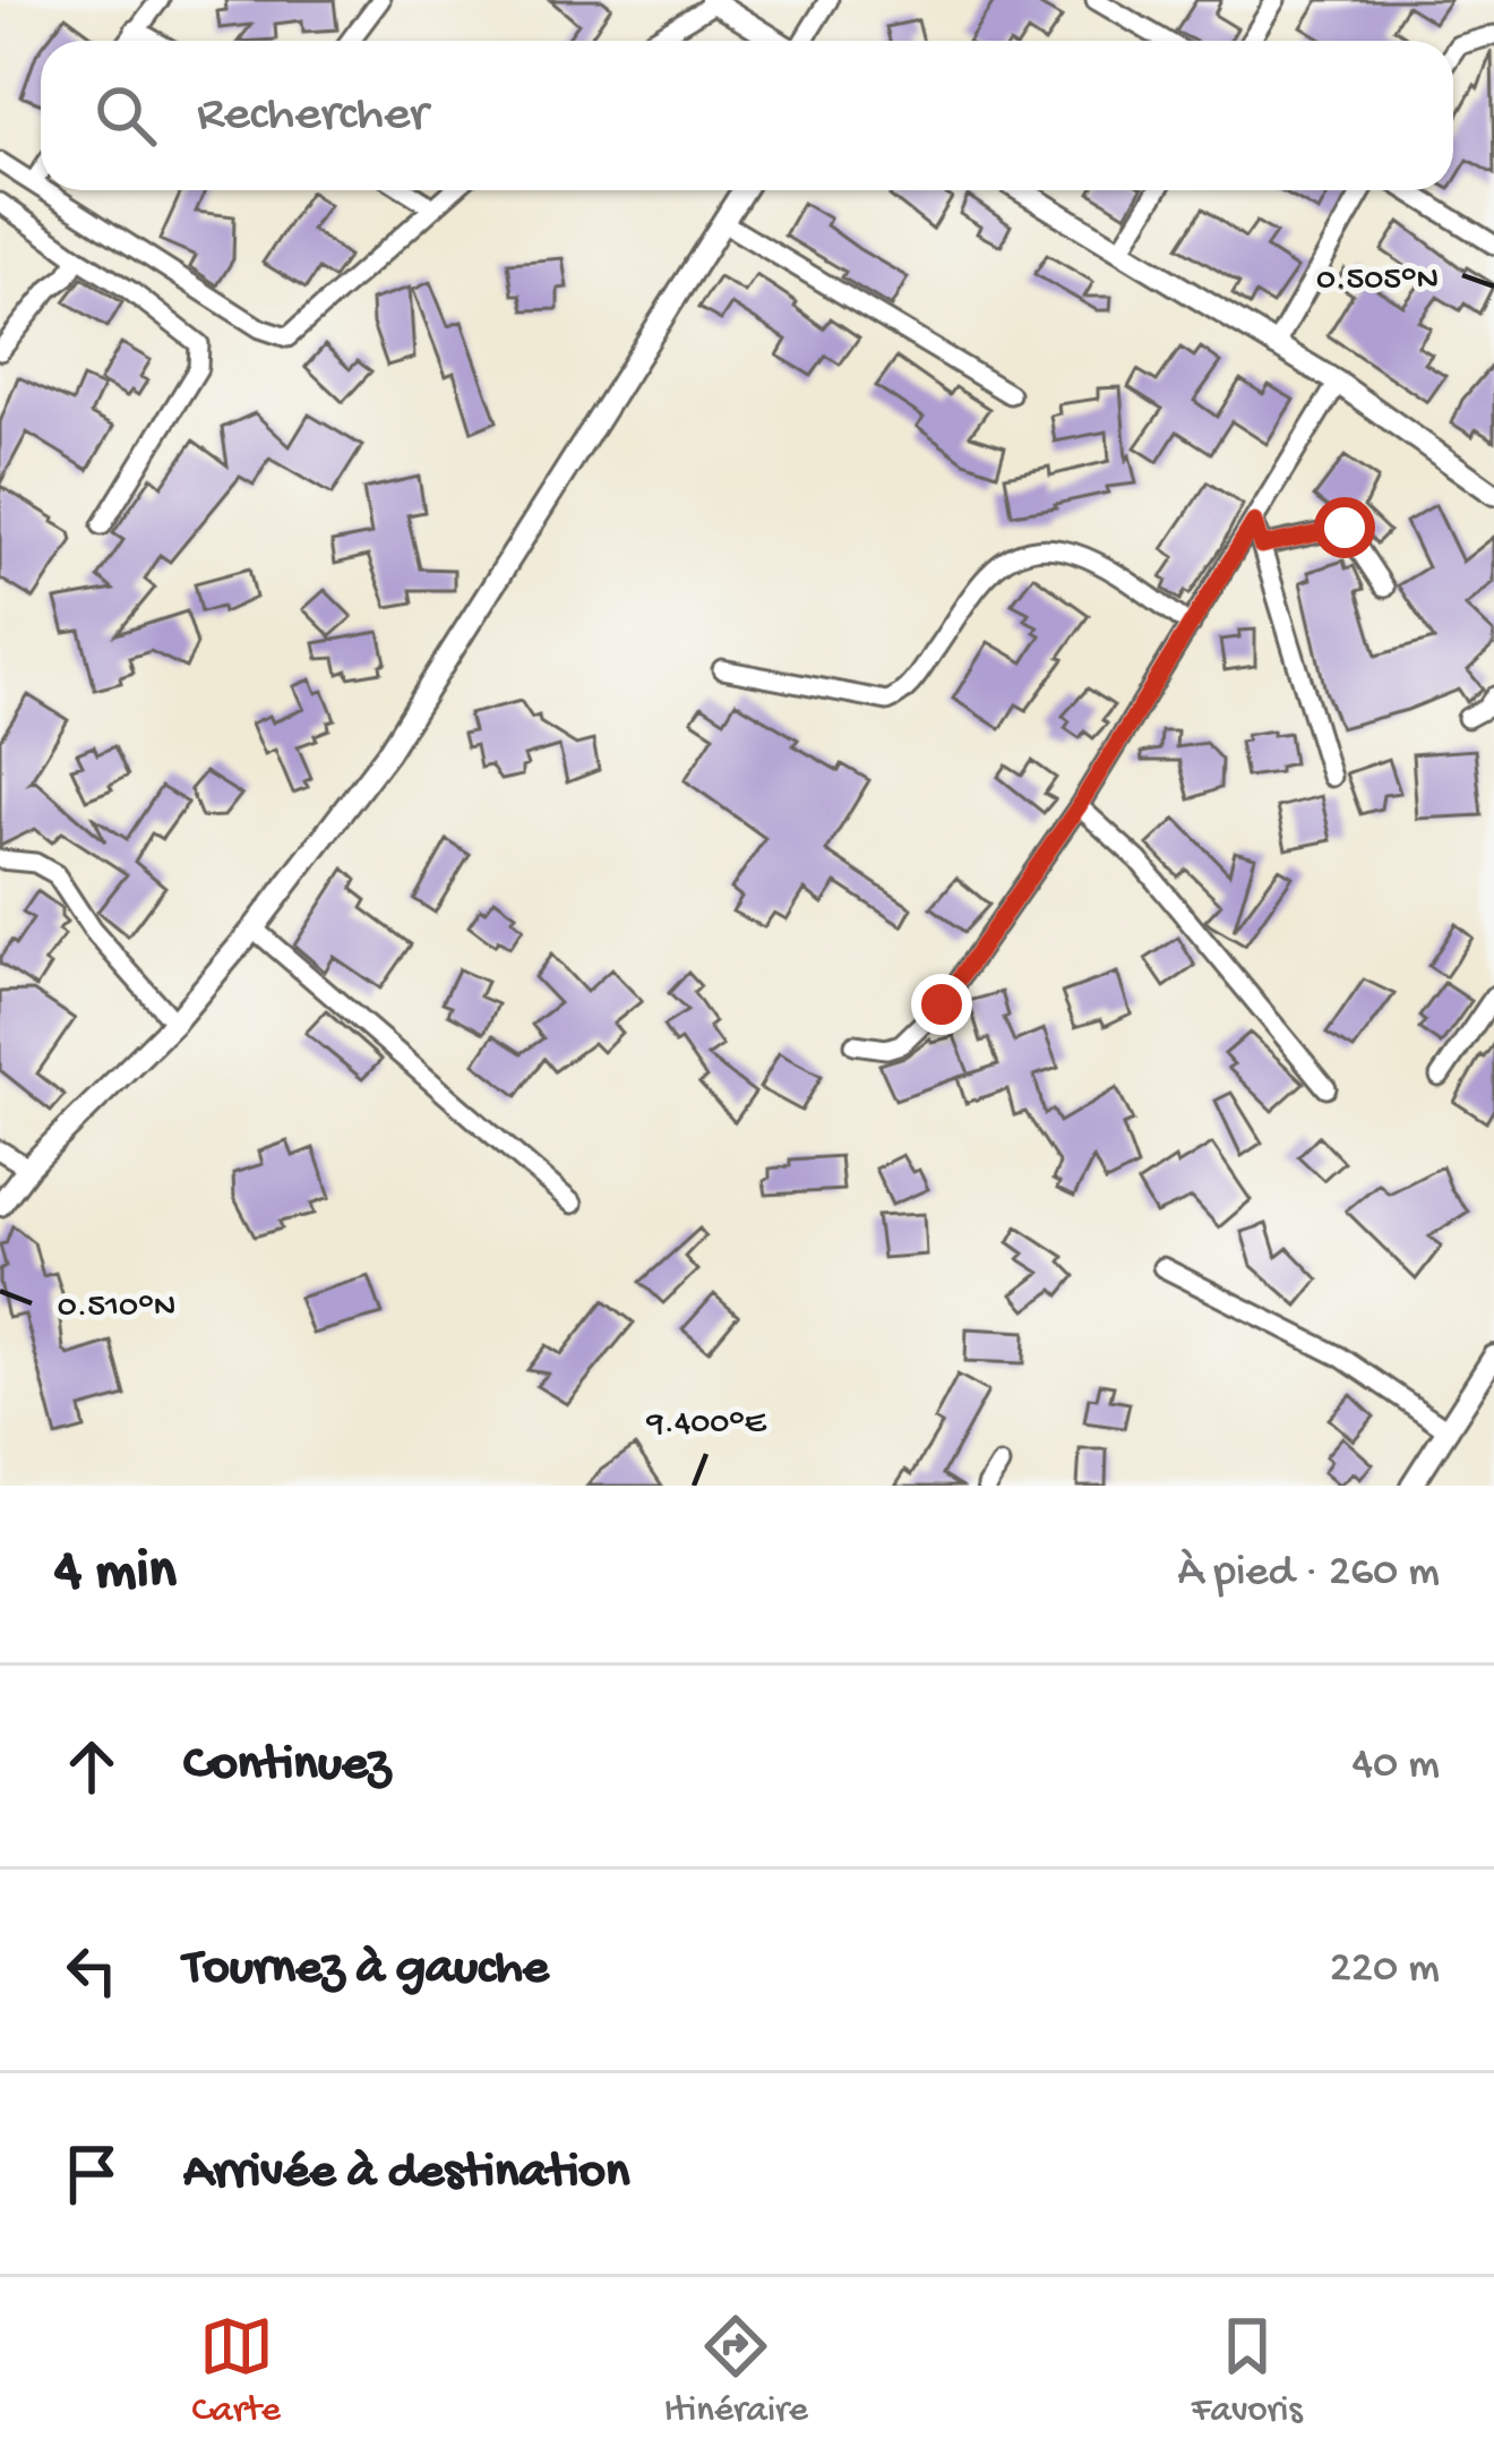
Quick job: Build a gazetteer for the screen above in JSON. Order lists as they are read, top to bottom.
{
  "page": {
    "search": "Rechercher",
    "heading": ["4 min", "À pied · 260 m"],
    "list": [
      ["Continuez", "40 m"],
      ["Tournez à gauche", "220 m"],
      "Arrivée à destination"
    ],
    "nav": ["Carte", "Itinéraire", "Favoris"]
  },
  "coordinates": ["0.505°N", "0.510°N", "9.400°E"]
}
